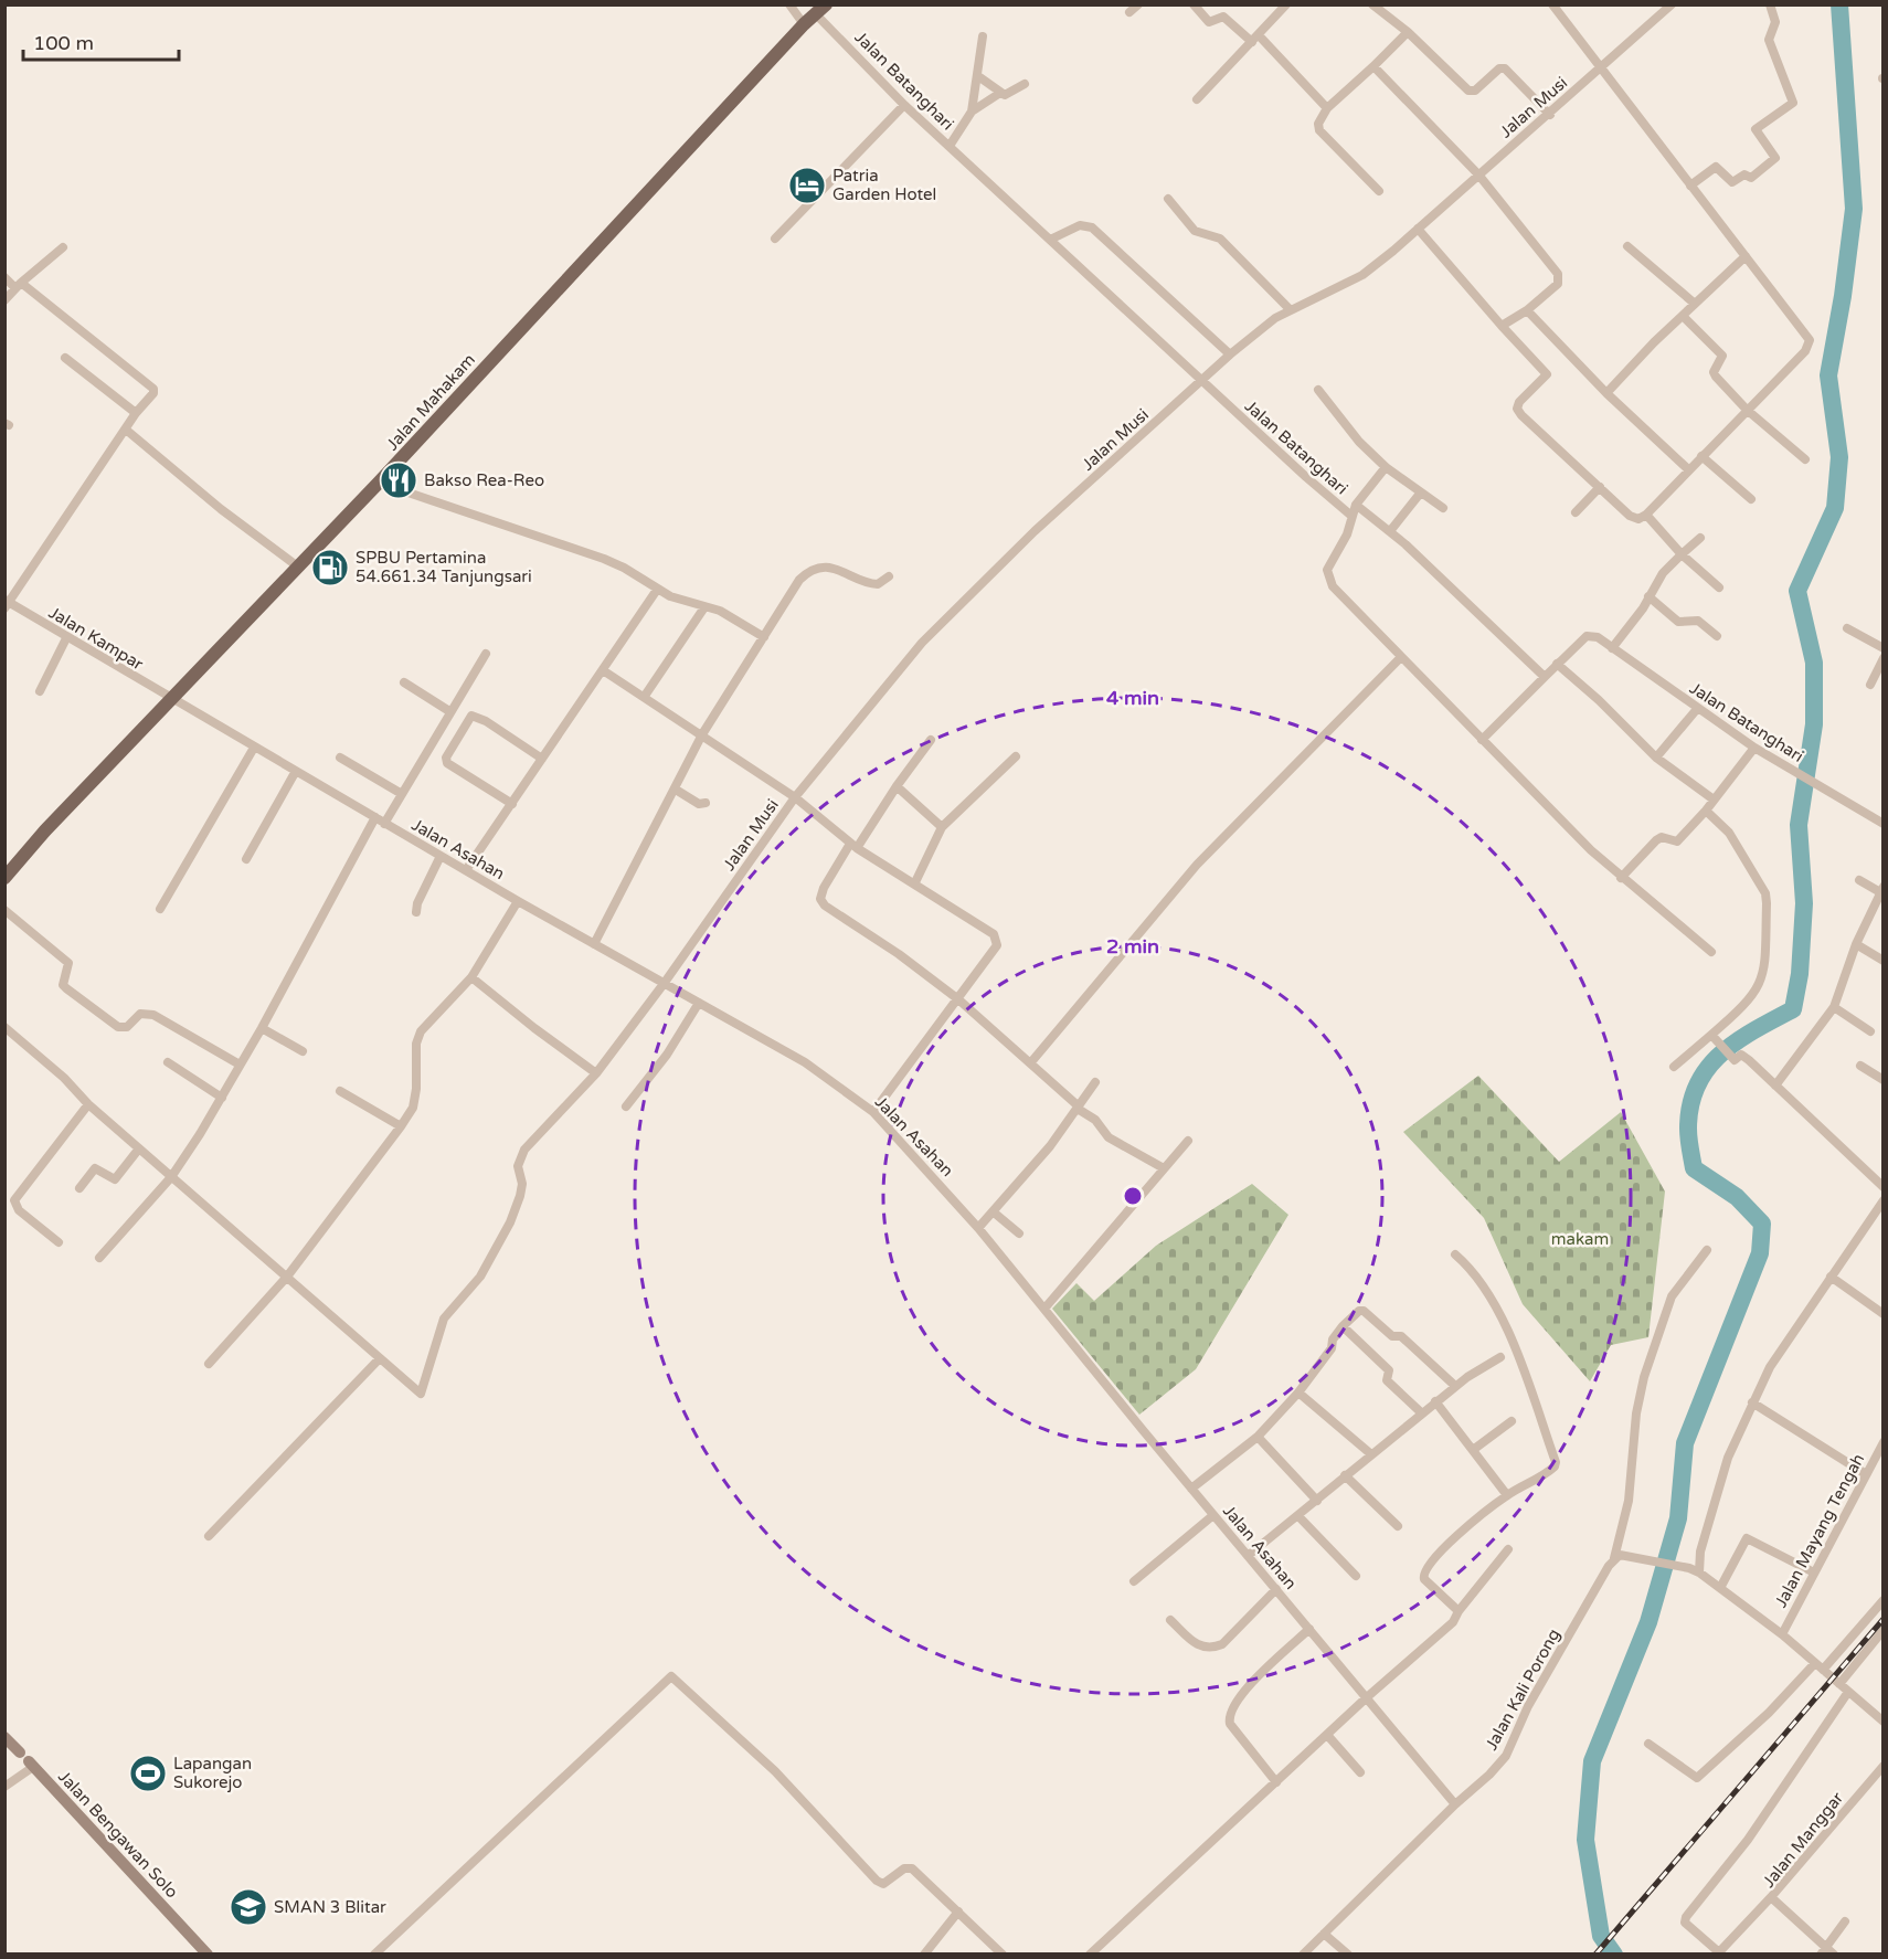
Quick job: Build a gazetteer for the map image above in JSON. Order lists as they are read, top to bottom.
{
  "streets": {
    "main road": ["Jalan Mahakam", "Jalan Bengawan Solo"],
    "street": [
      "Jalan Batanghari",
      "Jalan Musi",
      "Jalan Kampar",
      "Jalan Asahan",
      "Jalan Mayang Tengah",
      "Jalan Kali Porong",
      "Jalan Manggar"
    ]
  },
  "crossings": [
    ["Jalan Batanghari", "Jalan Musi"],
    ["Jalan Batanghari", "Jalan Mahakam"],
    ["Jalan Musi", "Jalan Asahan"],
    ["Jalan Mahakam", "Jalan Kampar"],
    ["Jalan Mahakam", "Jalan Asahan"],
    ["Jalan Kampar", "Jalan Asahan"],
    ["Jalan Asahan", "Jalan Kali Porong"]
  ],
  "parks": ["makam"],
  "places": {
    "hotel": ["Patria Garden Hotel"],
    "restaurant": ["Bakso Rea-Reo"],
    "fuel station": ["SPBU Pertamina 54.661.34 Tanjungsari"],
    "sports": ["Lapangan Sukorejo"],
    "school or university": ["SMAN 3 Blitar"]
  },
  "scale_bar": "100 m",
  "rings": ["4 min", "2 min"]
}
